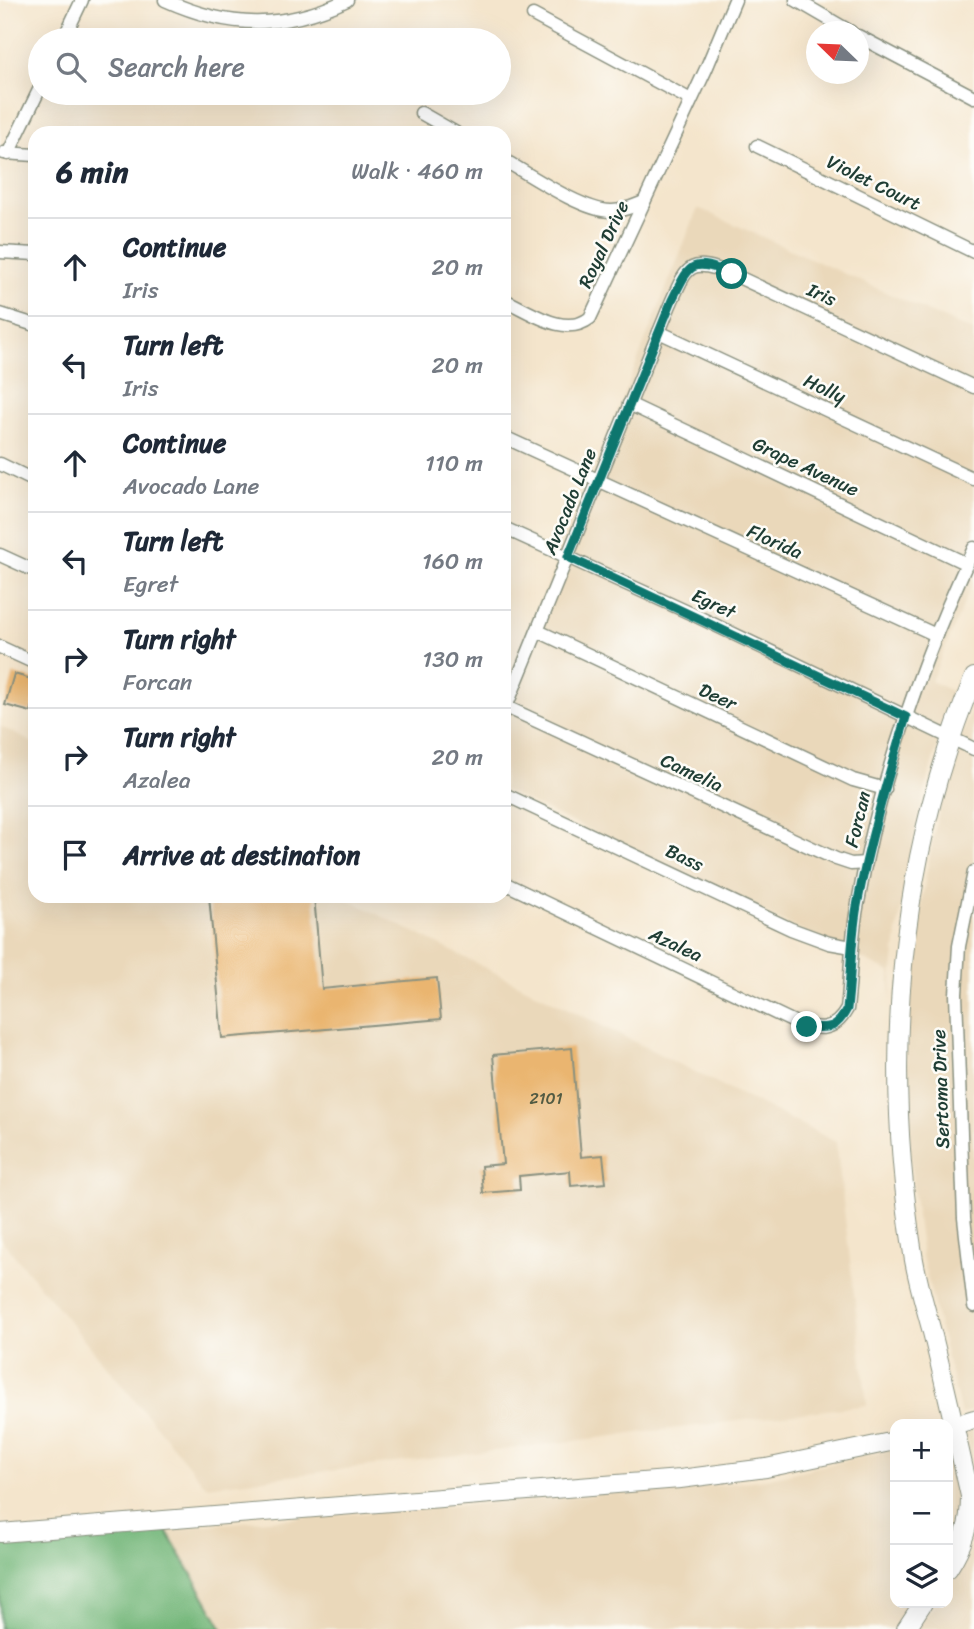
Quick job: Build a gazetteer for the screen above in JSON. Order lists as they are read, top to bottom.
{
  "streets": {
    "street": [
      "Violet Court",
      "Royal Drive",
      "Iris",
      "Holly",
      "Grape Avenue",
      "Avocado Lane",
      "Florida",
      "Egret",
      "Deer",
      "Camelia",
      "Forcan",
      "Bass",
      "Azalea",
      "Sertoma Drive"
    ]
  },
  "crossings": [
    ["Iris", "Avocado Lane"],
    ["Holly", "Avocado Lane"],
    ["Grape Avenue", "Avocado Lane"],
    ["Grape Avenue", "Forcan"],
    ["Avocado Lane", "Florida"],
    ["Avocado Lane", "Egret"],
    ["Avocado Lane", "Deer"],
    ["Florida", "Forcan"],
    ["Egret", "Forcan"],
    ["Deer", "Forcan"],
    ["Camelia", "Forcan"],
    ["Forcan", "Bass"],
    ["Forcan", "Azalea"]
  ],
  "house_numbers": ["2101"],
  "north": "top left",
  "page": {
    "search": "Search here",
    "heading": ["6 min", "Walk · 460 m"],
    "list": [
      ["Continue", "Iris", "20 m"],
      ["Turn left", "Iris", "20 m"],
      ["Continue", "Avocado Lane", "110 m"],
      ["Turn left", "Egret", "160 m"],
      ["Turn right", "Forcan", "130 m"],
      ["Turn right", "Azalea", "20 m"],
      "Arrive at destination"
    ],
    "map_buttons": ["+", "−"]
  }
}
